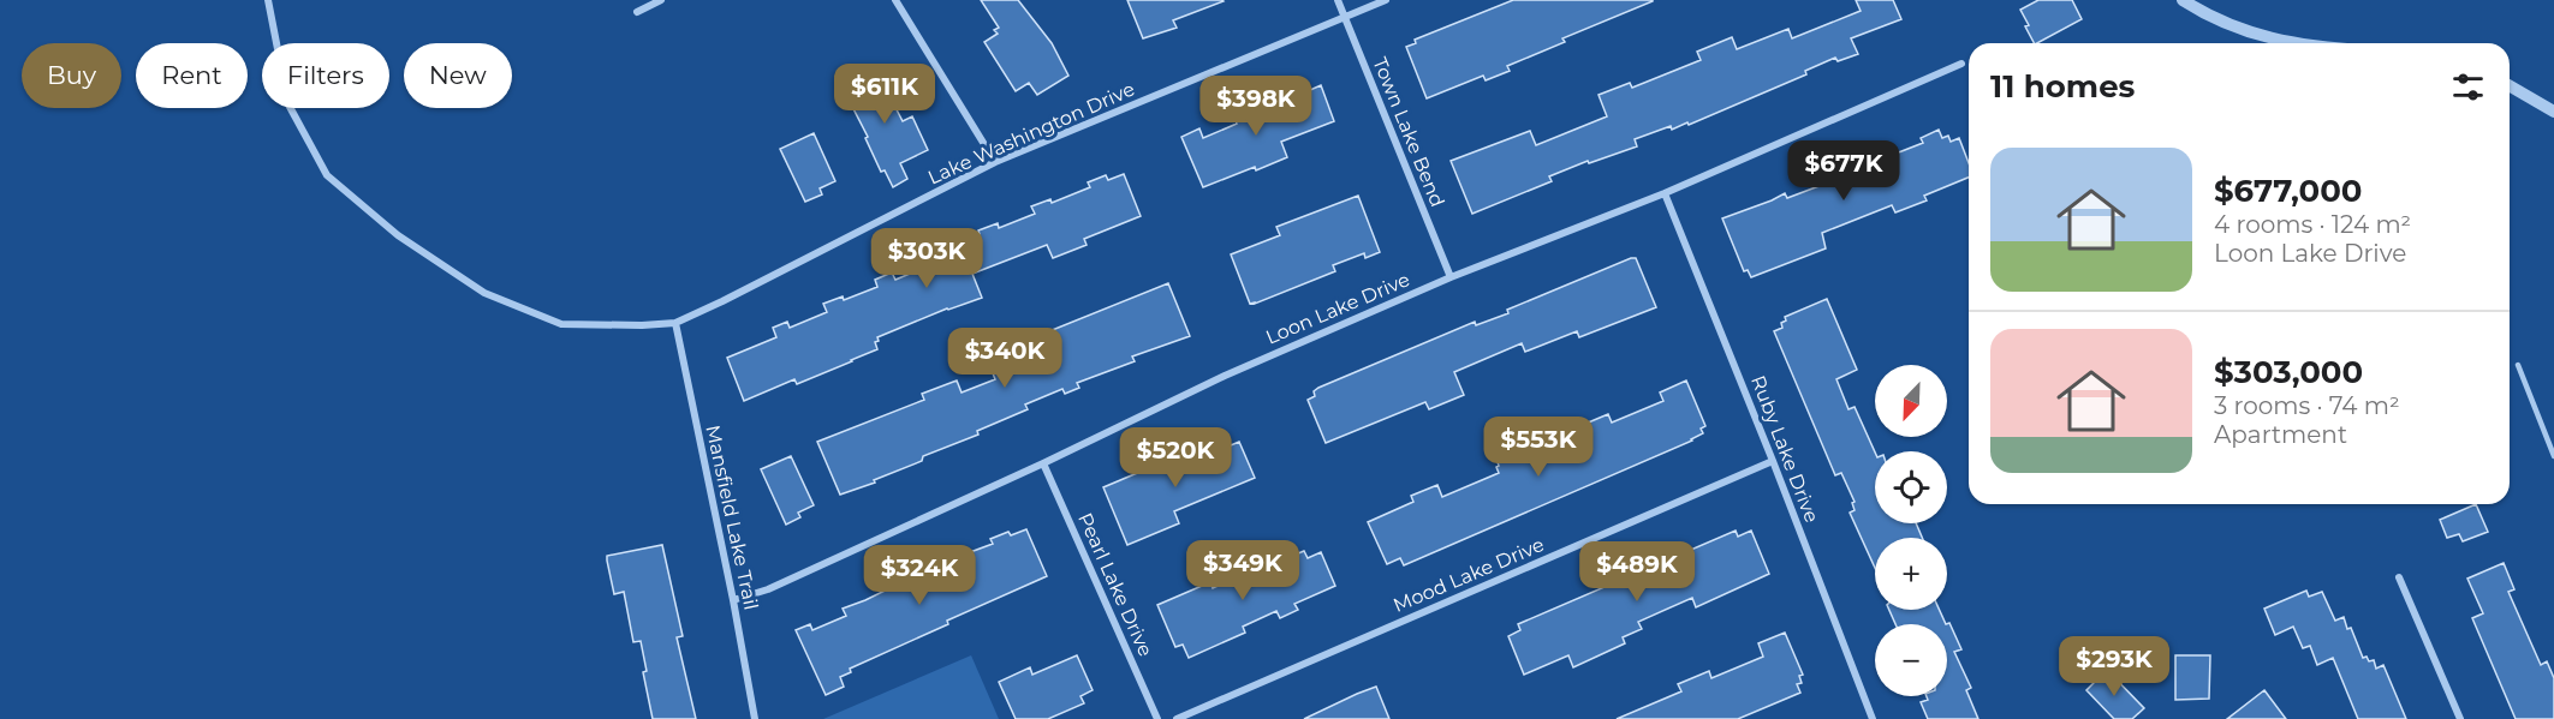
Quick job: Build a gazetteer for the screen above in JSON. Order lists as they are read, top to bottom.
{
  "streets": {
    "street": [
      "Town Lake Bend",
      "Lake Washington Drive",
      "Loon Lake Drive",
      "Ruby Lake Drive",
      "Mansfield Lake Trail",
      "Mood Lake Drive",
      "Pearl Lake Drive"
    ]
  },
  "crossings": [
    ["Town Lake Bend", "Lake Washington Drive"],
    ["Town Lake Bend", "Loon Lake Drive"],
    ["Lake Washington Drive", "Mansfield Lake Trail"],
    ["Loon Lake Drive", "Ruby Lake Drive"],
    ["Loon Lake Drive", "Mansfield Lake Trail"],
    ["Loon Lake Drive", "Pearl Lake Drive"],
    ["Ruby Lake Drive", "Mood Lake Drive"]
  ],
  "north": "bottom left",
  "page": {
    "chip": [
      "Buy",
      "Rent",
      "Filters",
      "New"
    ],
    "heading": "11 homes",
    "price": [
      "$611K",
      "$398K",
      "$677K",
      "$303K",
      "$340K",
      "$553K",
      "$520K",
      "$349K",
      "$489K",
      "$324K",
      "$293K"
    ],
    "list": [
      {
        "name": "$677,000",
        "note": "4 rooms · 124 m² · Loon Lake Drive"
      },
      {
        "name": "$303,000",
        "note": "3 rooms · 74 m² · Apartment"
      }
    ],
    "map_buttons": ["+", "−"]
  }
}
